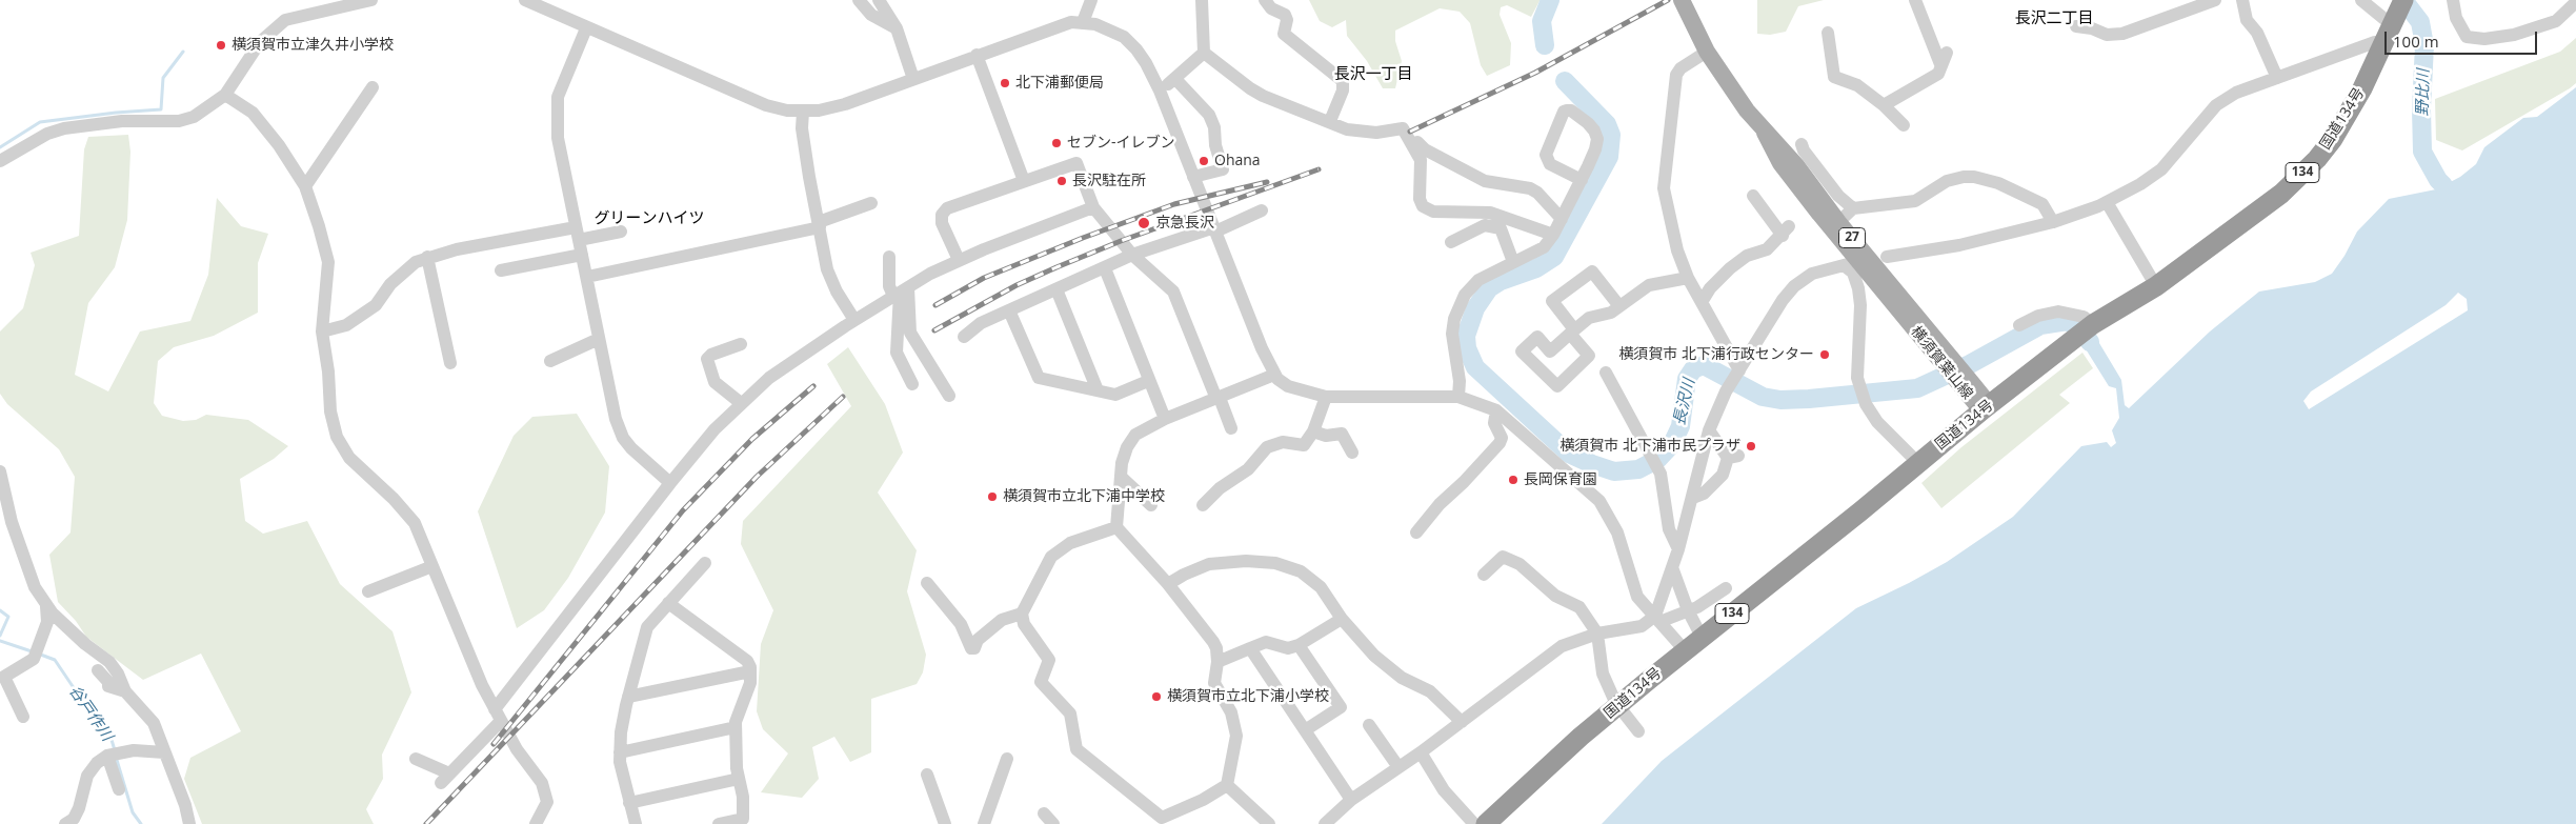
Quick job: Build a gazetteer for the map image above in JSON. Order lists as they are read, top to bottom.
{
  "streets": {
    "highway": ["国道134号", "134"],
    "main road": ["27", "横須賀葉山線"]
  },
  "crossings": [
    ["国道134号", "横須賀葉山線"]
  ],
  "districts": ["長沢二丁目", "長沢一丁目", "グリーンハイツ"],
  "water": ["野比川", "長沢川", "谷戸作川"],
  "places": [
    "横須賀市立津久井小学校",
    "北下浦郵便局",
    "セブン-イレブン",
    "Ohana",
    "長沢駐在所",
    "京急長沢",
    "横須賀市 北下浦行政センター",
    "横須賀市 北下浦市民プラザ",
    "長岡保育園",
    "横須賀市立北下浦中学校",
    "横須賀市立北下浦小学校"
  ],
  "scale_bar": "100 m"
}
